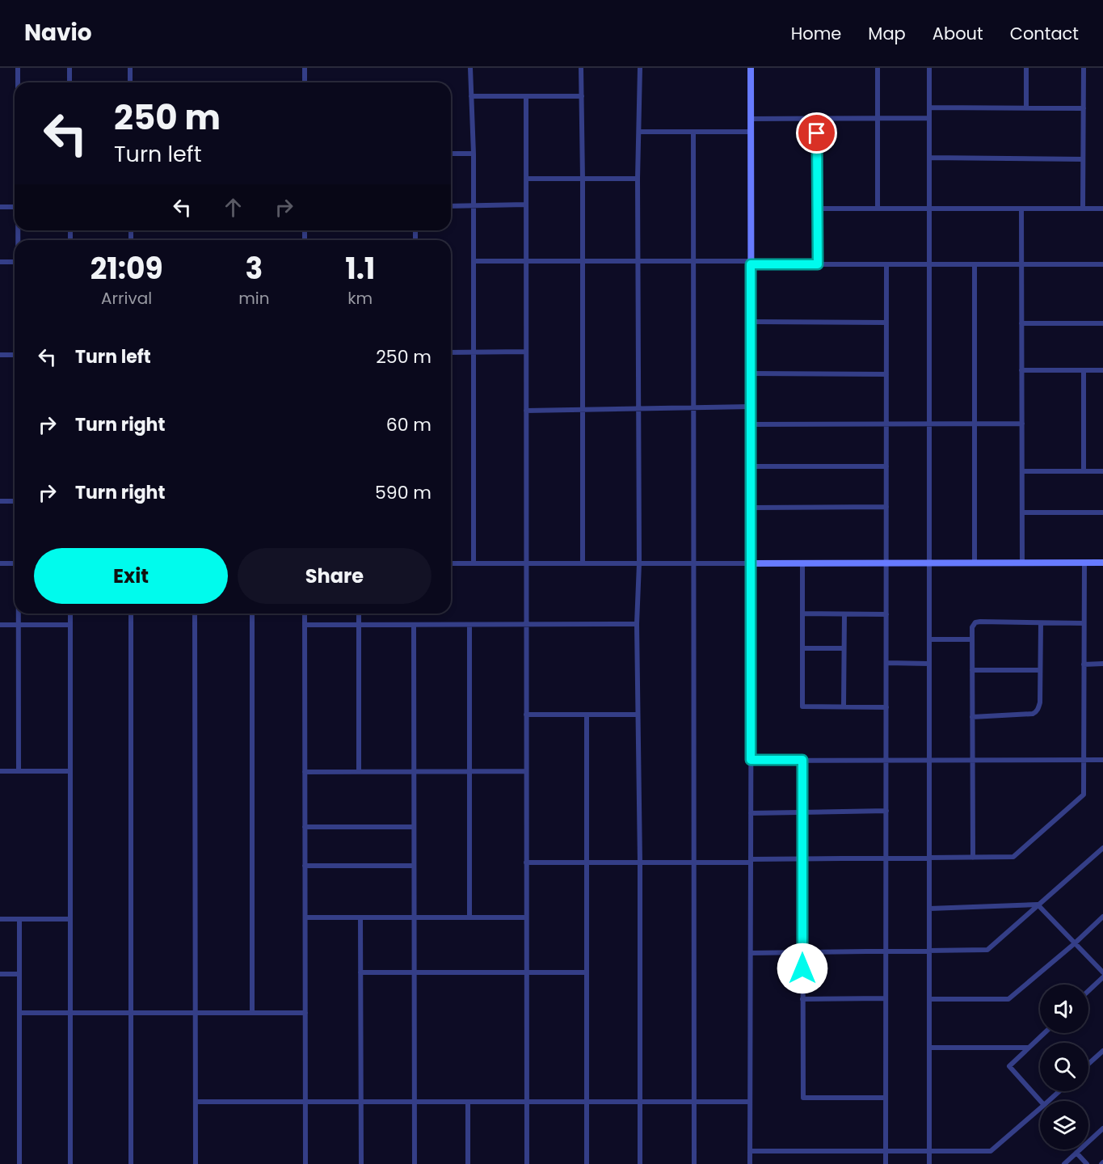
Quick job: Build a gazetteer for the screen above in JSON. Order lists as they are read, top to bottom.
{
  "page": {
    "header": "Navio",
    "nav": [
      "Home",
      "Map",
      "About",
      "Contact"
    ],
    "turn": ["250 m", "Turn left"],
    "eta": [
      "21:09",
      "Arrival",
      "3",
      "min",
      "1.1",
      "km"
    ],
    "list": [
      {
        "name": "Turn left",
        "value": "250 m"
      },
      {
        "name": "Turn right",
        "value": "60 m"
      },
      {
        "name": "Turn right",
        "value": "590 m"
      }
    ],
    "buttons": ["Exit", "Share"]
  }
}
